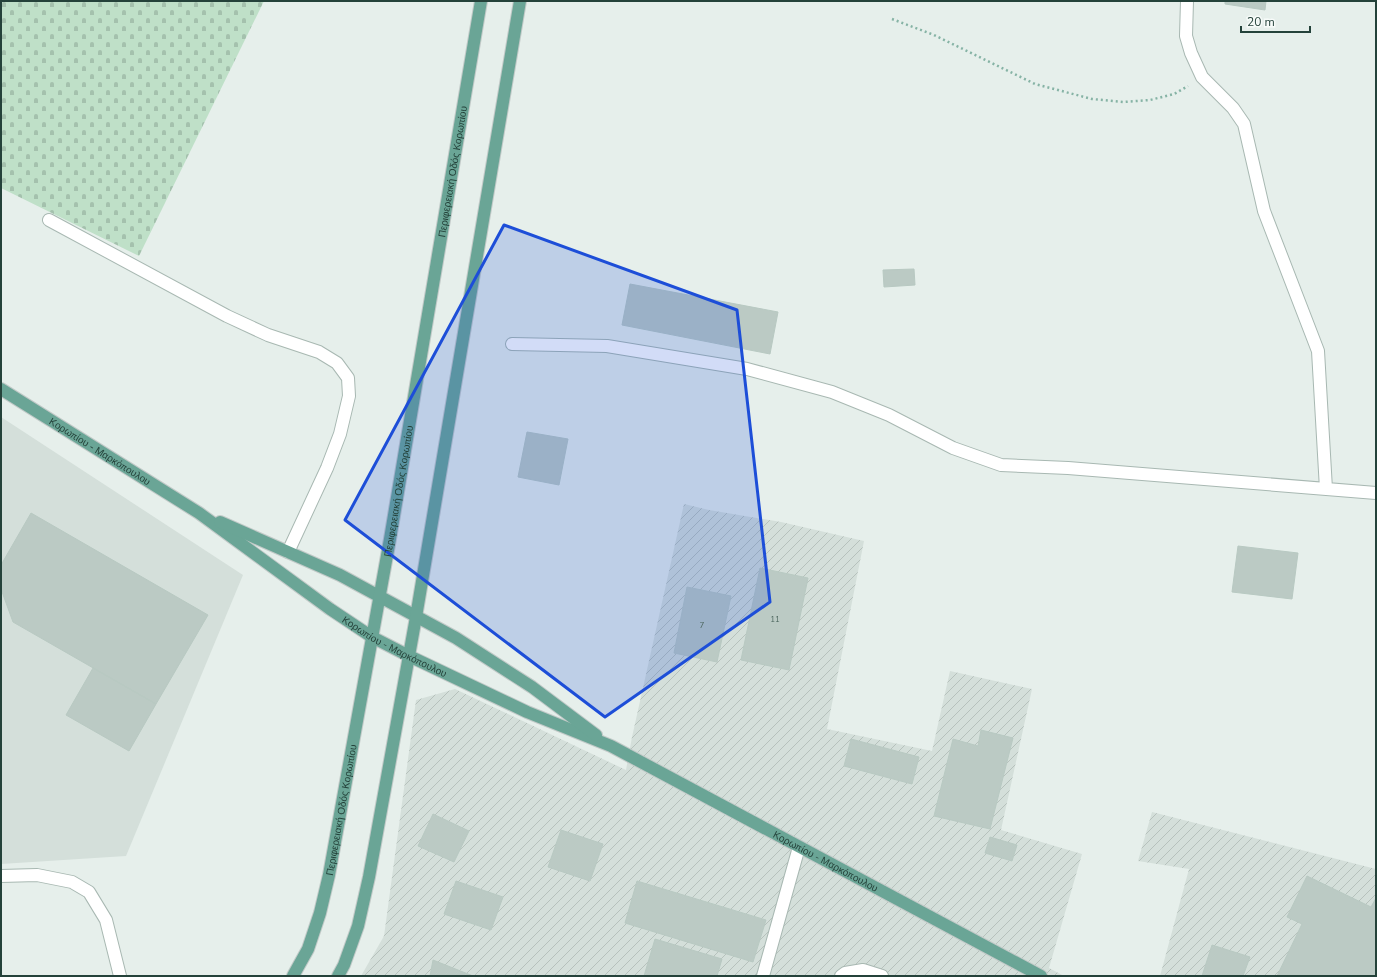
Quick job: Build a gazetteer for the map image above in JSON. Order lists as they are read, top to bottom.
{
  "streets": {
    "main road": ["Περιφερειακή Οδός Κορωπίου", "Κορωπίου - Μαρκόπουλου"]
  },
  "crossings": [
    ["Περιφερειακή Οδός Κορωπίου", "Κορωπίου - Μαρκόπουλου"]
  ],
  "house_numbers": ["11", "7"],
  "scale_bar": "20 m"
}
